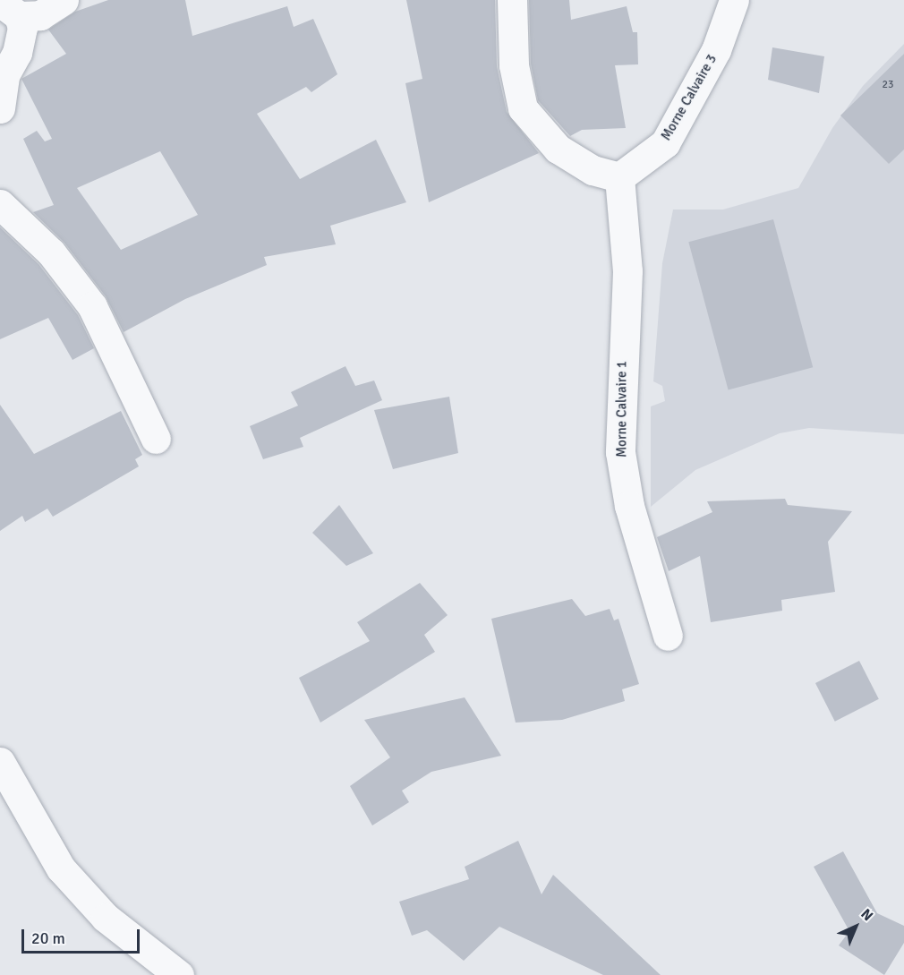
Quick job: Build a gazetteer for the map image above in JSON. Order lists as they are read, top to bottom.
{
  "streets": {
    "street": ["Morne Calvaire 3", "Morne Calvaire 1"]
  },
  "crossings": [
    ["Morne Calvaire 3", "Morne Calvaire 1"]
  ],
  "house_numbers": ["23"],
  "scale_bar": "20 m",
  "north": "top right"
}
